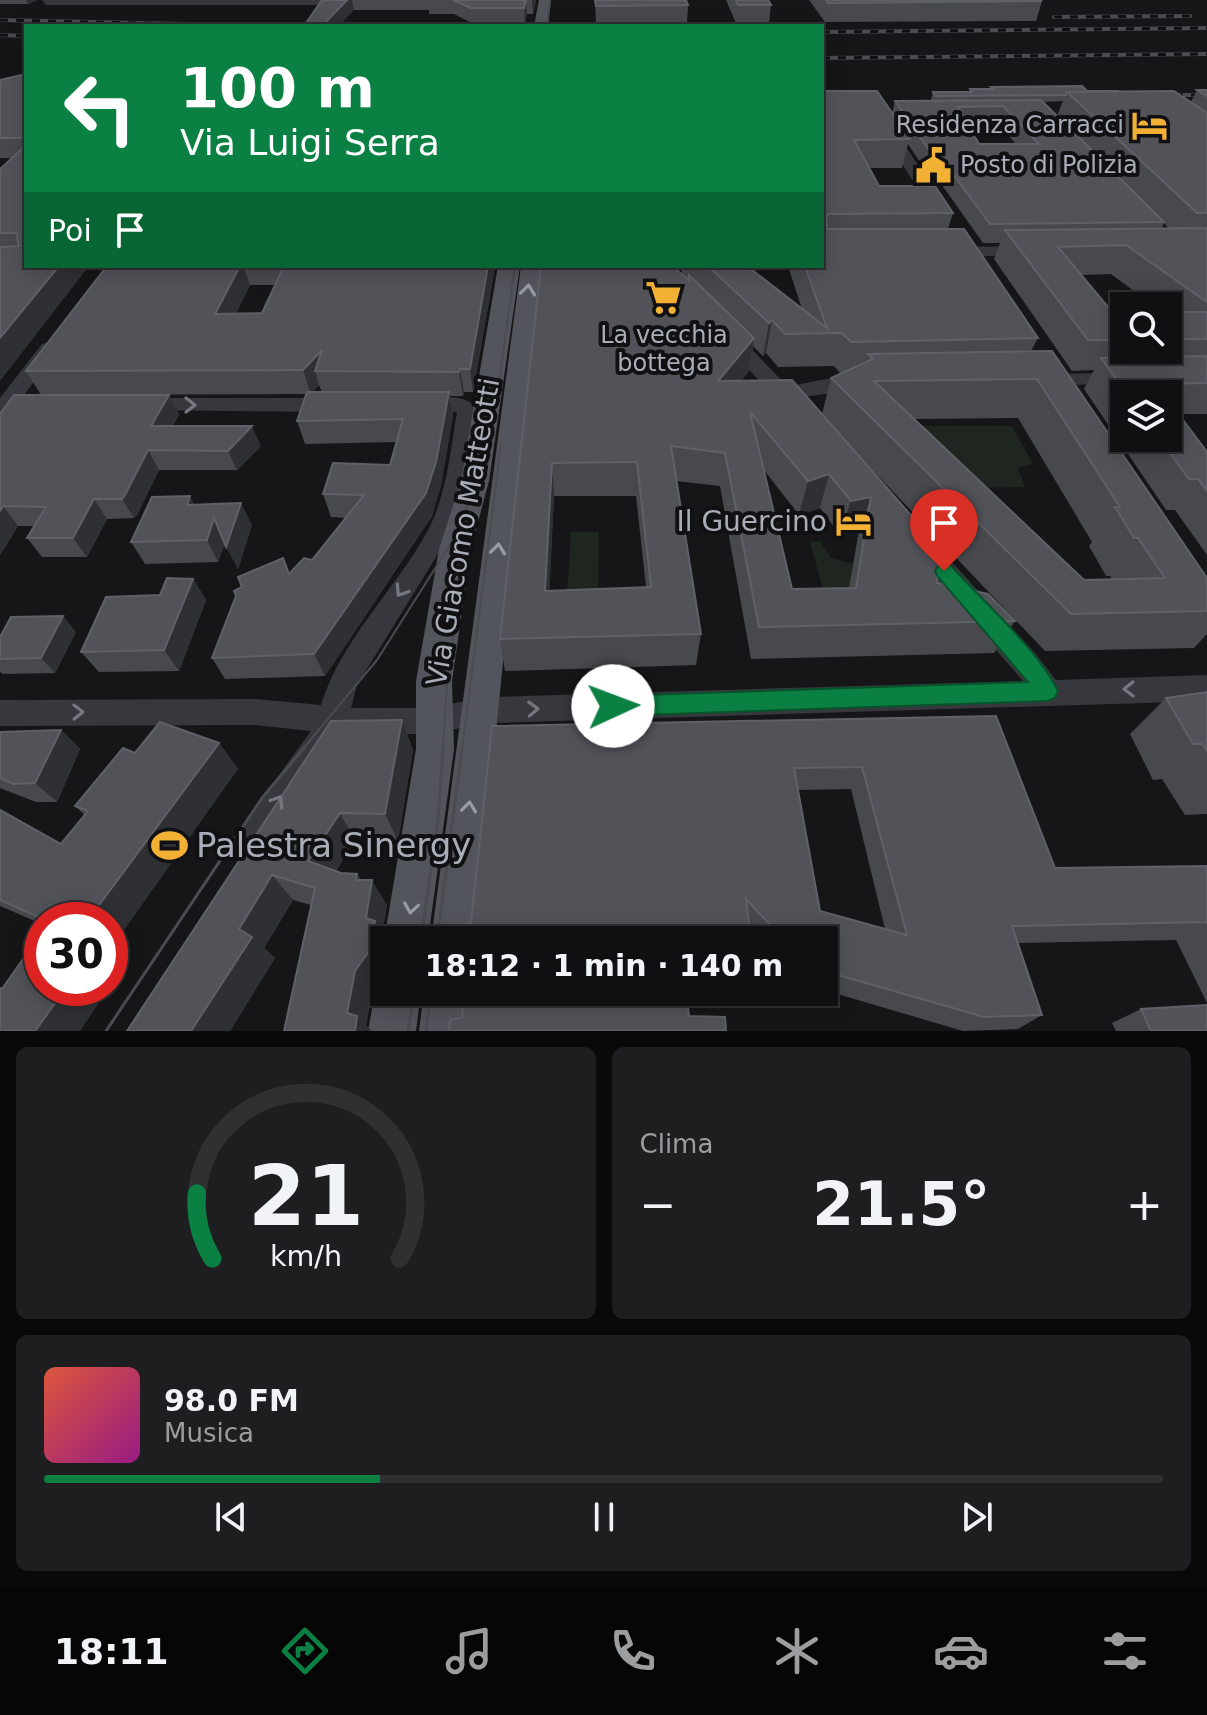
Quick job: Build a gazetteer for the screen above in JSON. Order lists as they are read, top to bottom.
{
  "streets": {
    "main road": ["Via Giacomo Matteotti"]
  },
  "places": {
    "hotel": ["Residenza Carracci", "Il Guercino"],
    "public building": ["Posto di Polizia"],
    "supermarket": ["La vecchia bottega"],
    "sports": ["Palestra Sinergy"]
  },
  "page": {
    "turn": ["100 m", "Via Luigi Serra"],
    "then": "Poi",
    "limit": "30",
    "trip": "18:12 · 1 min · 140 m",
    "tile": "Clima",
    "heat": ["−", "21.5°", "+"],
    "song": ["98.0 FM", "Musica"],
    "tabs": "18:11",
    "gauge": ["21", "km/h"]
  }
}
